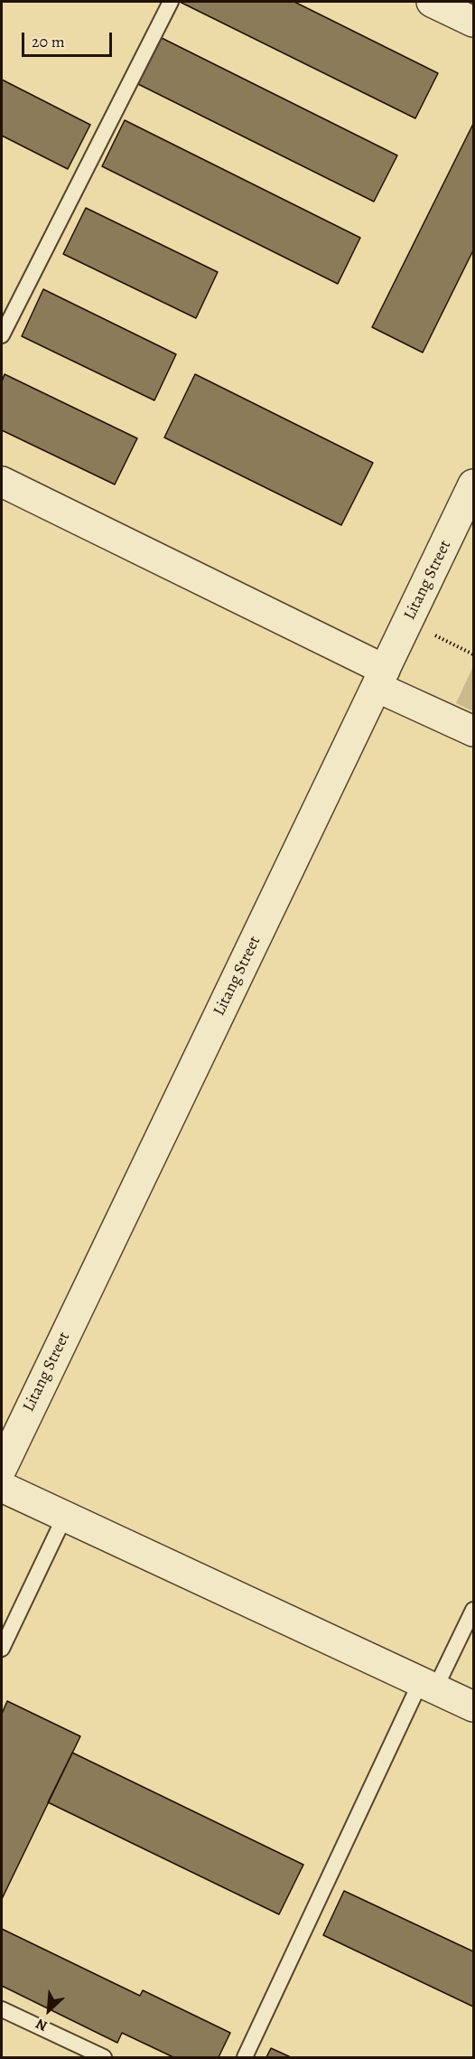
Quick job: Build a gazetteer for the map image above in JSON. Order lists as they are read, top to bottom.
{
  "streets": {
    "street": ["Litang Street"]
  },
  "scale_bar": "20 m",
  "north": "bottom left"
}
